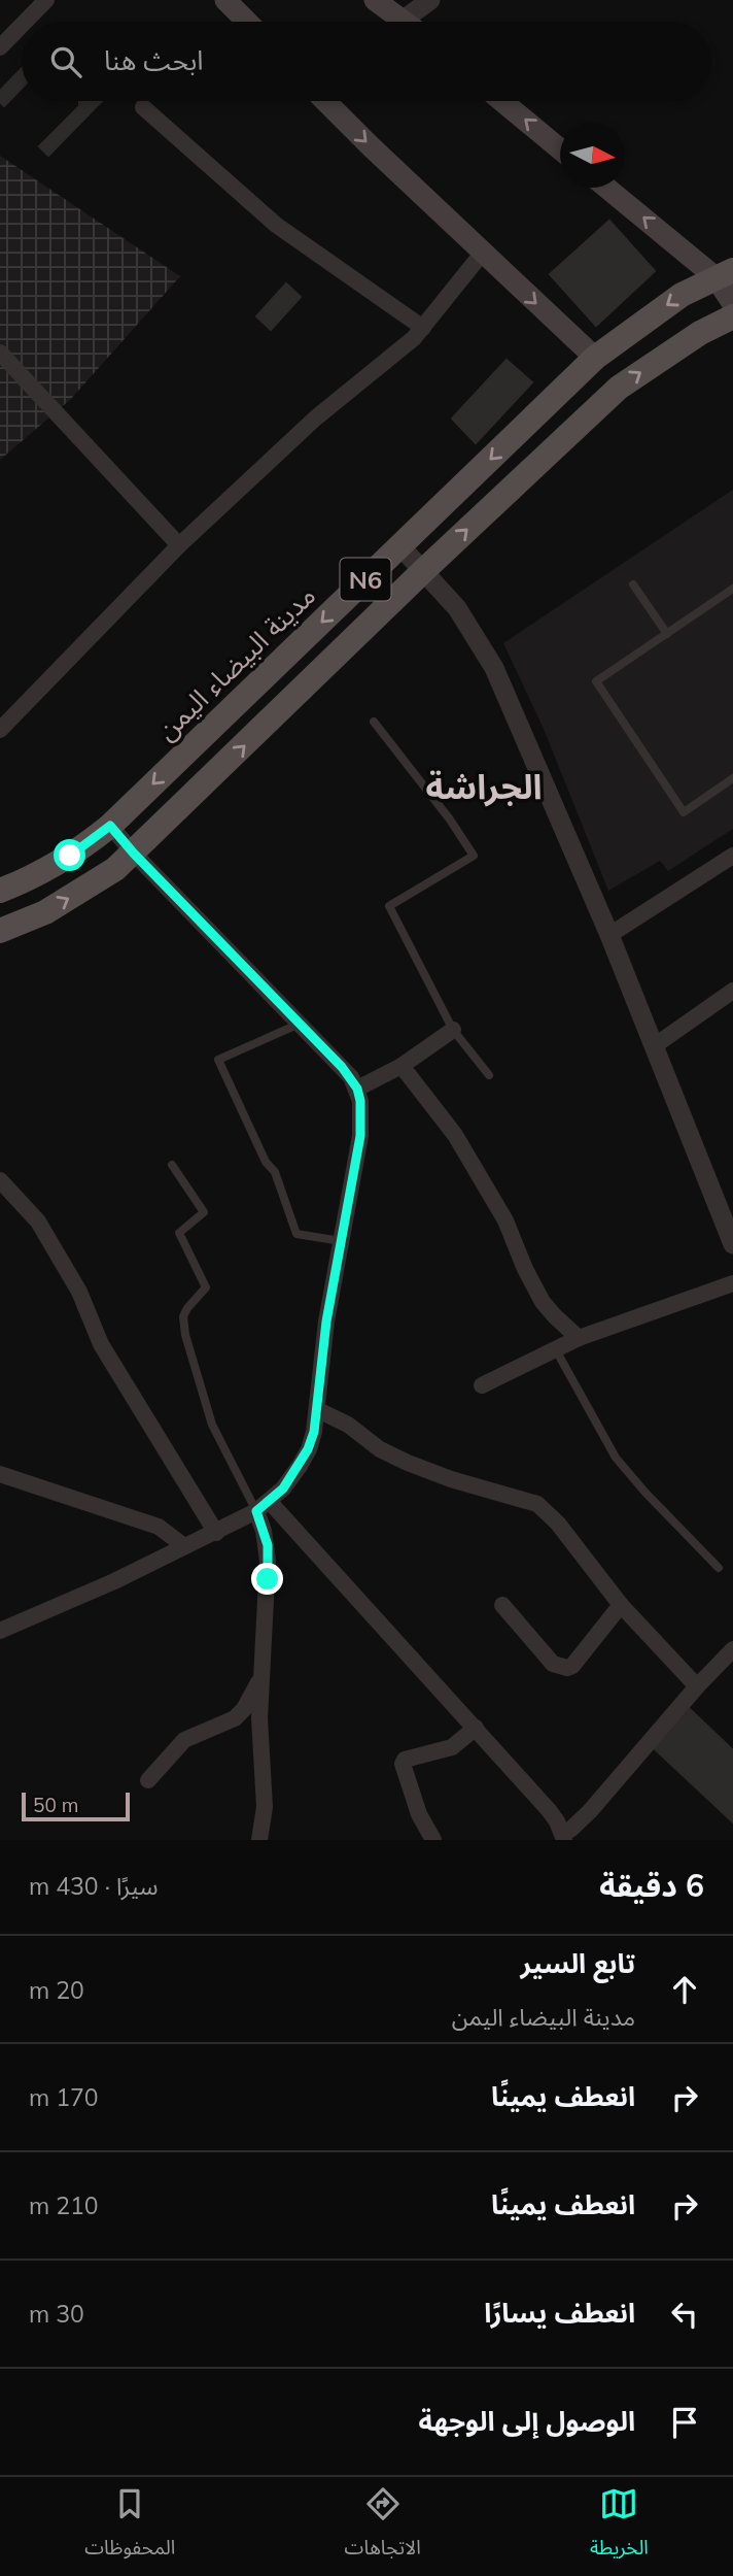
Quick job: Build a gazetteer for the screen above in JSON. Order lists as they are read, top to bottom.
{
  "streets": {
    "main road": ["N6", "مدينة البيضاء اليمن"]
  },
  "districts": ["الجراشة"],
  "scale_bar": "50 m",
  "north": "right",
  "page": {
    "search": "ابحث هنا",
    "scale": "50 m",
    "heading": ["6 دقيقة", "سيرًا · 430 m"],
    "list": [
      ["تابع السير", "مدينة البيضاء اليمن", "20 m"],
      ["انعطف يمينًا", "170 m"],
      ["انعطف يمينًا", "210 m"],
      ["انعطف يسارًا", "30 m"],
      "الوصول إلى الوجهة"
    ],
    "nav": ["الخريطة", "الاتجاهات", "المحفوظات"]
  }
}
